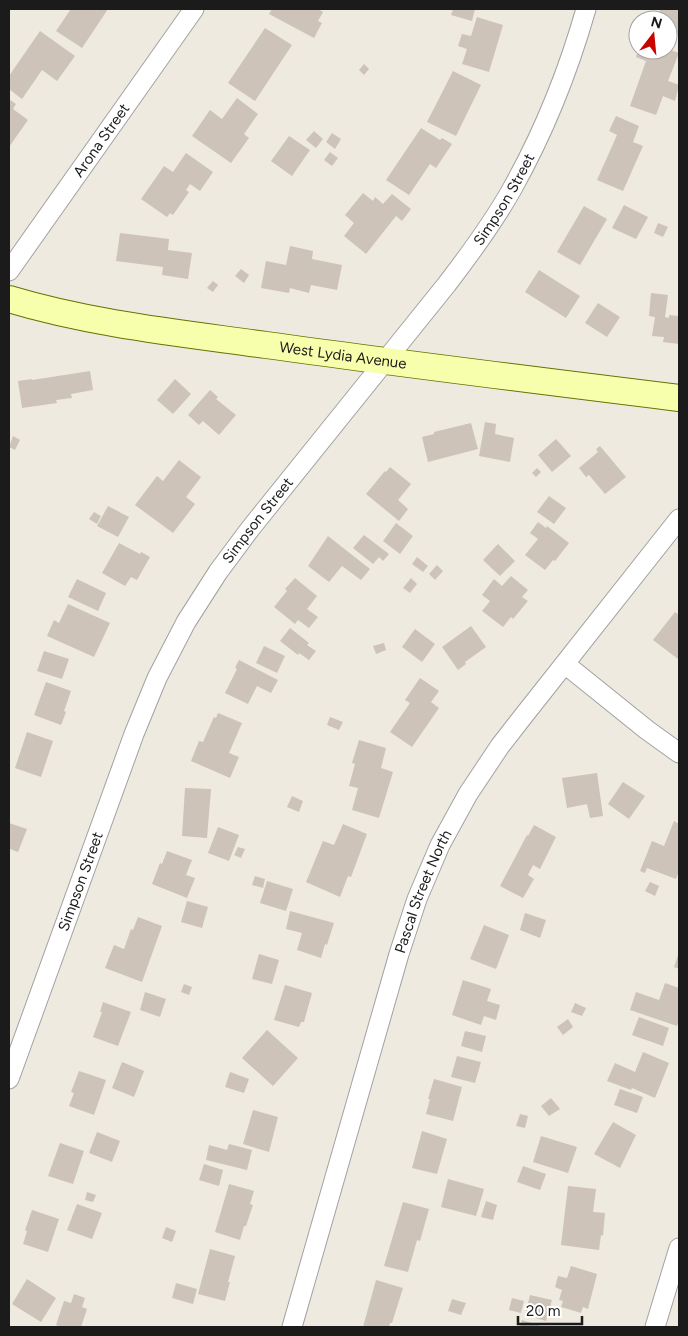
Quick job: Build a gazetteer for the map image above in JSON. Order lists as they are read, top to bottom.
{
  "streets": {
    "street": [
      "Arona Street",
      "Simpson Street",
      "West Lydia Avenue",
      "Pascal Street North"
    ]
  },
  "crossings": [
    ["Simpson Street", "West Lydia Avenue"]
  ],
  "scale_bar": "20 m",
  "north": "top"
}
